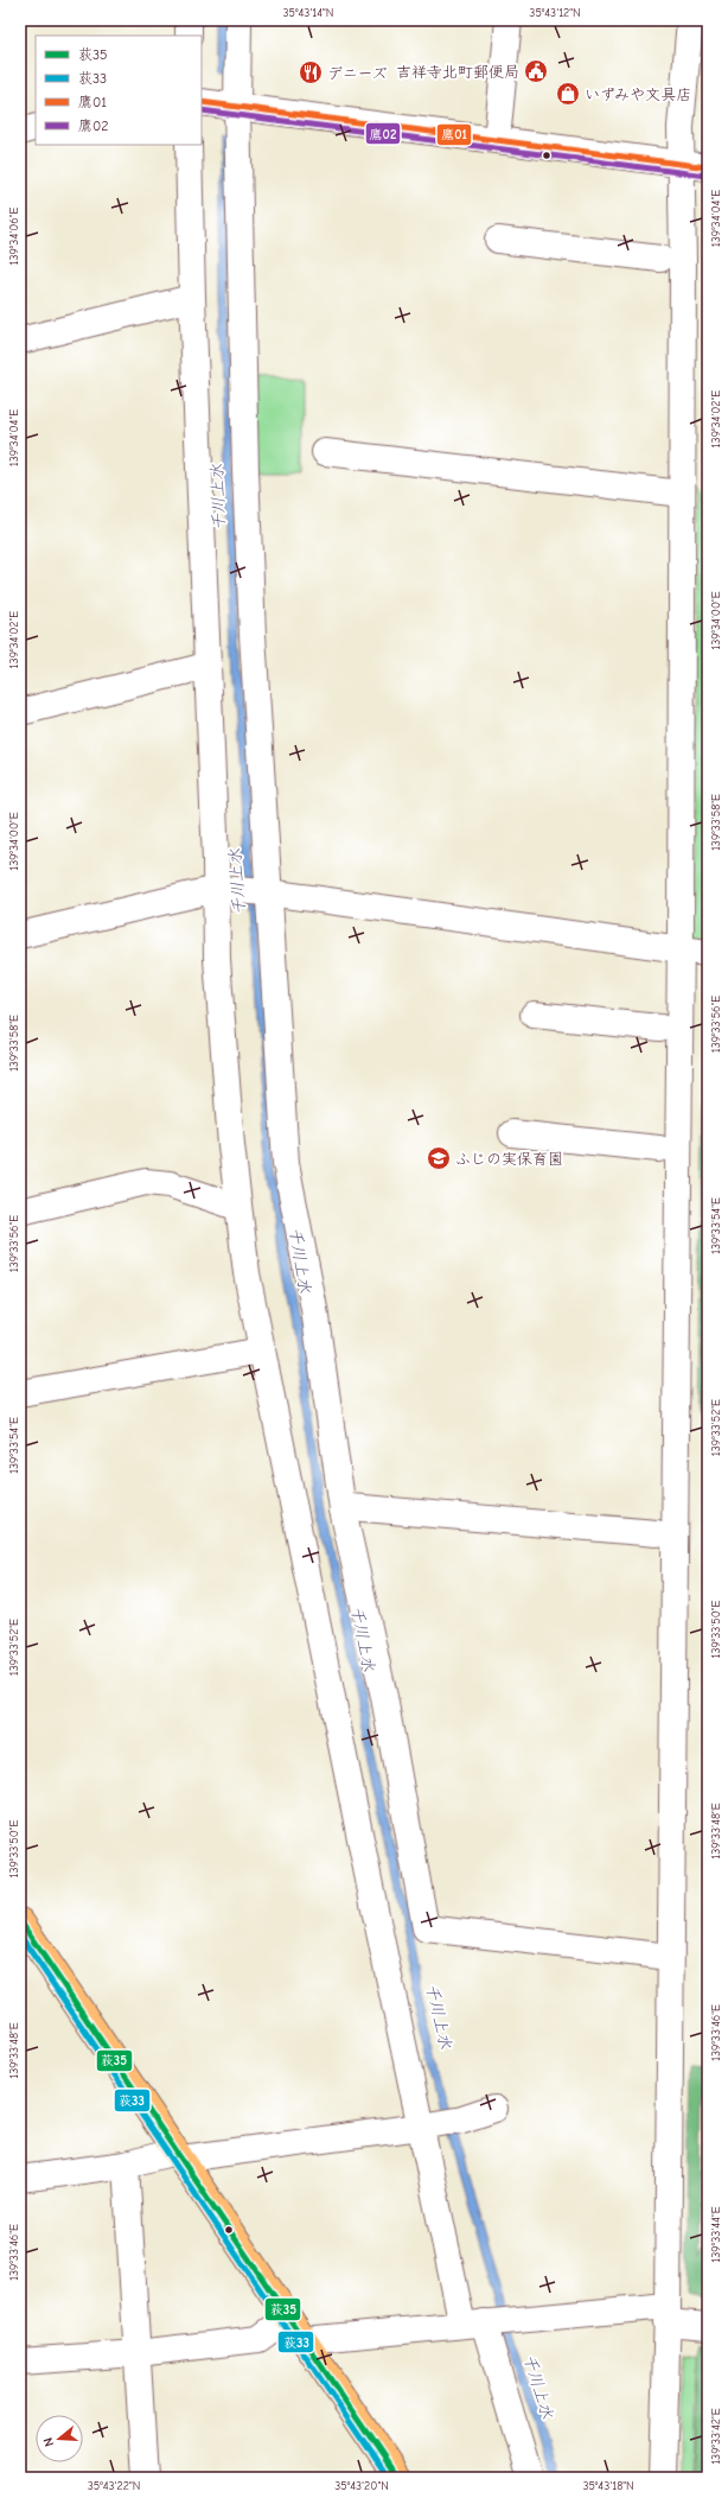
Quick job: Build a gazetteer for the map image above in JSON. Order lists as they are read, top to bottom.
{
  "water": ["千川上水"],
  "places": {
    "public building": ["吉祥寺北町郵便局"],
    "restaurant": ["デニーズ"],
    "shop": ["いずみや文具店"],
    "school or university": ["ふじの実保育園"]
  },
  "lines": [
    "transit line 鷹01",
    "transit line 鷹02",
    "transit line 荻35",
    "transit line 荻33"
  ],
  "legend": [
    "荻35",
    "荻33",
    "鷹01",
    "鷹02"
  ],
  "north": "left",
  "coordinates": [
    "35°43'14\"N",
    "35°43'12\"N",
    "139°34'04\"E",
    "139°34'06\"E",
    "139°34'02\"E",
    "139°34'00\"E",
    "139°33'58\"E",
    "139°33'56\"E",
    "139°33'54\"E",
    "139°33'52\"E",
    "139°33'50\"E",
    "139°33'48\"E",
    "139°33'46\"E",
    "139°33'44\"E",
    "139°33'42\"E",
    "35°43'22\"N",
    "35°43'20\"N",
    "35°43'18\"N"
  ]
}
